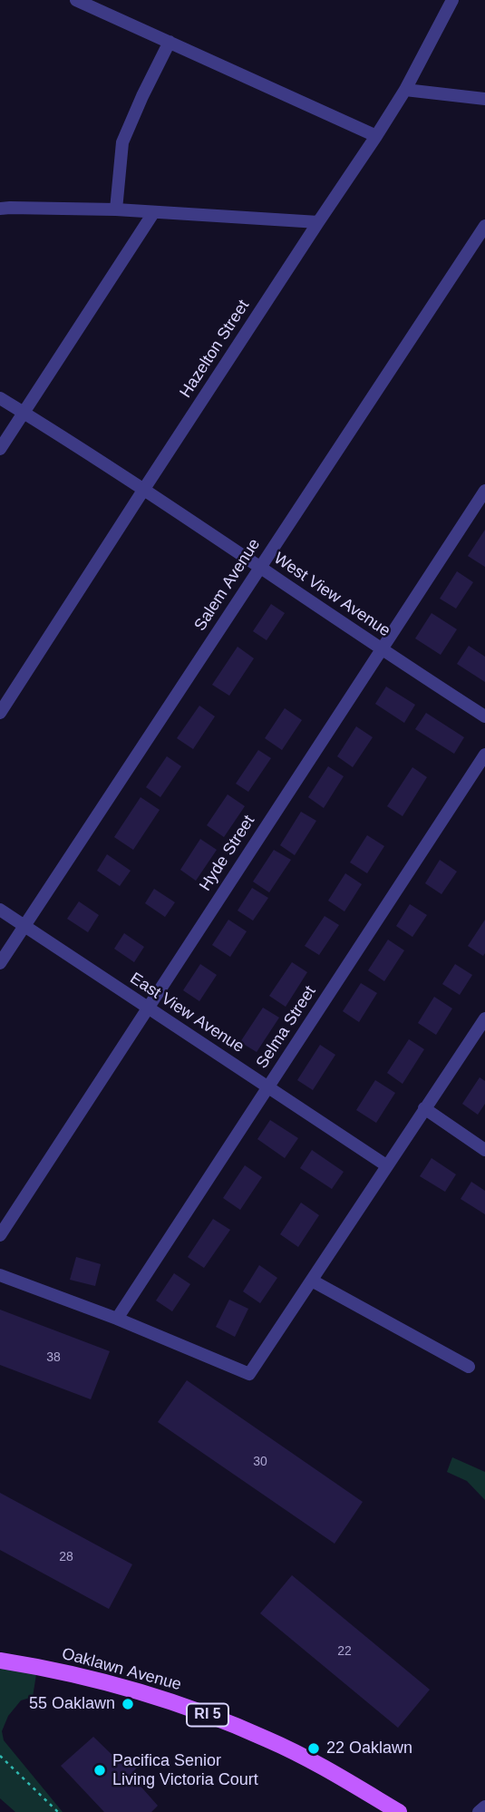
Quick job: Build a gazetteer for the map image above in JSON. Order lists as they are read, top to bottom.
{
  "streets": {
    "main road": ["Oaklawn Avenue", "RI 5"],
    "street": [
      "Hazelton Street",
      "Salem Avenue",
      "West View Avenue",
      "Hyde Street",
      "East View Avenue",
      "Selma Street"
    ]
  },
  "crossings": [
    ["Hazelton Street", "West View Avenue"],
    ["Salem Avenue", "West View Avenue"],
    ["Salem Avenue", "East View Avenue"],
    ["West View Avenue", "Hyde Street"],
    ["Hyde Street", "East View Avenue"],
    ["East View Avenue", "Selma Street"]
  ],
  "places": ["55 Oaklawn", "22 Oaklawn", "Pacifica Senior Living Victoria Court"],
  "house_numbers": [
    "38",
    "30",
    "28",
    "22"
  ]
}
